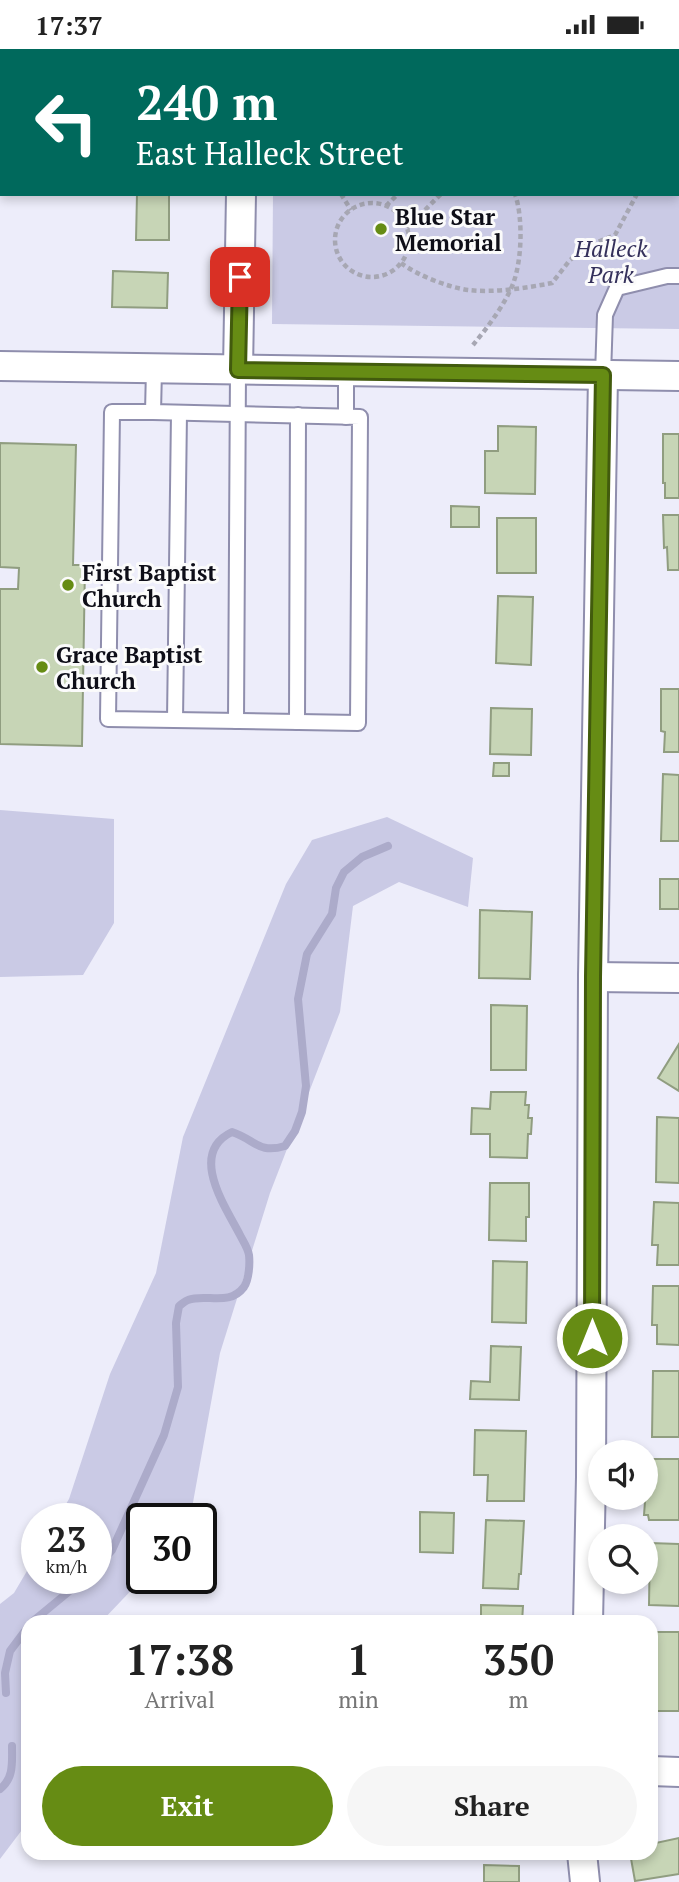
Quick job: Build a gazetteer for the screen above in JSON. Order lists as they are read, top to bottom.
{
  "parks": ["Halleck Park"],
  "places": ["Blue Star Memorial", "First Baptist Church", "Grace Baptist Church"],
  "page": {
    "status": "17:37",
    "turn": ["240 m", "East Halleck Street"],
    "speed": "23 km/h",
    "limit": "30",
    "eta": [
      "17:38",
      "Arrival",
      "1",
      "min",
      "350",
      "m"
    ],
    "buttons": ["Exit", "Share"]
  }
}
